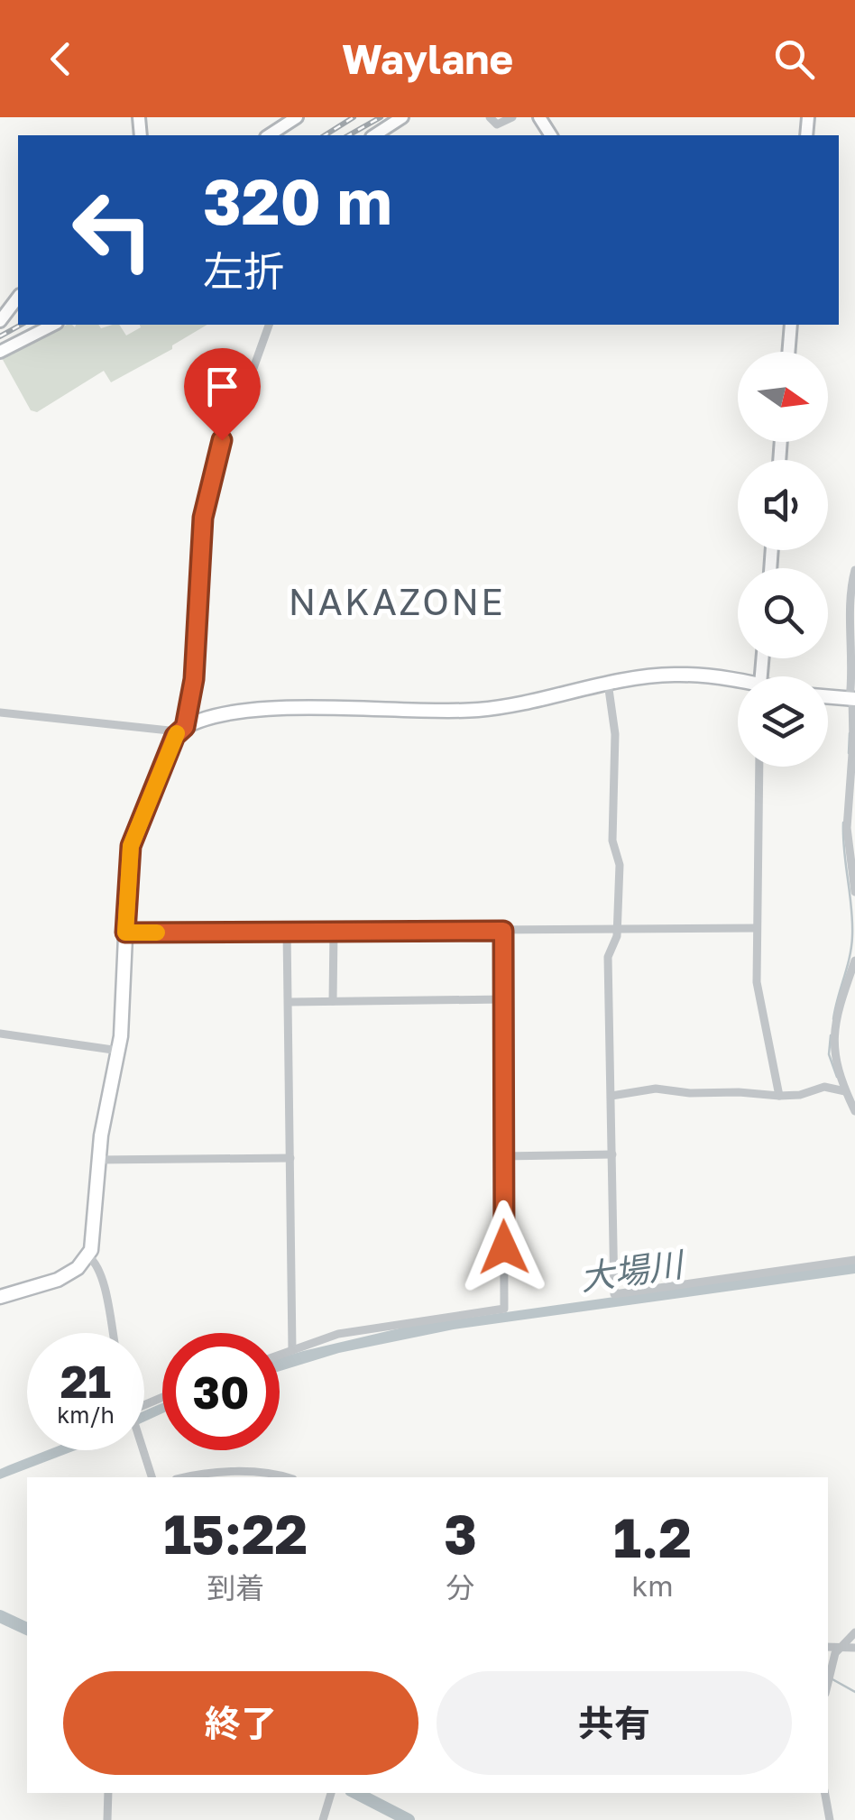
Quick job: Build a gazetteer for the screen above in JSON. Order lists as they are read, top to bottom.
{
  "districts": ["NAKAZONE"],
  "water": ["大場川"],
  "north": "right",
  "page": {
    "header": "Waylane",
    "turn": ["320 m", "左折"],
    "speed": "21 km/h",
    "limit": "30",
    "eta": [
      "15:22",
      "到着",
      "3",
      "分",
      "1.2",
      "km"
    ],
    "buttons": ["終了", "共有"]
  }
}
